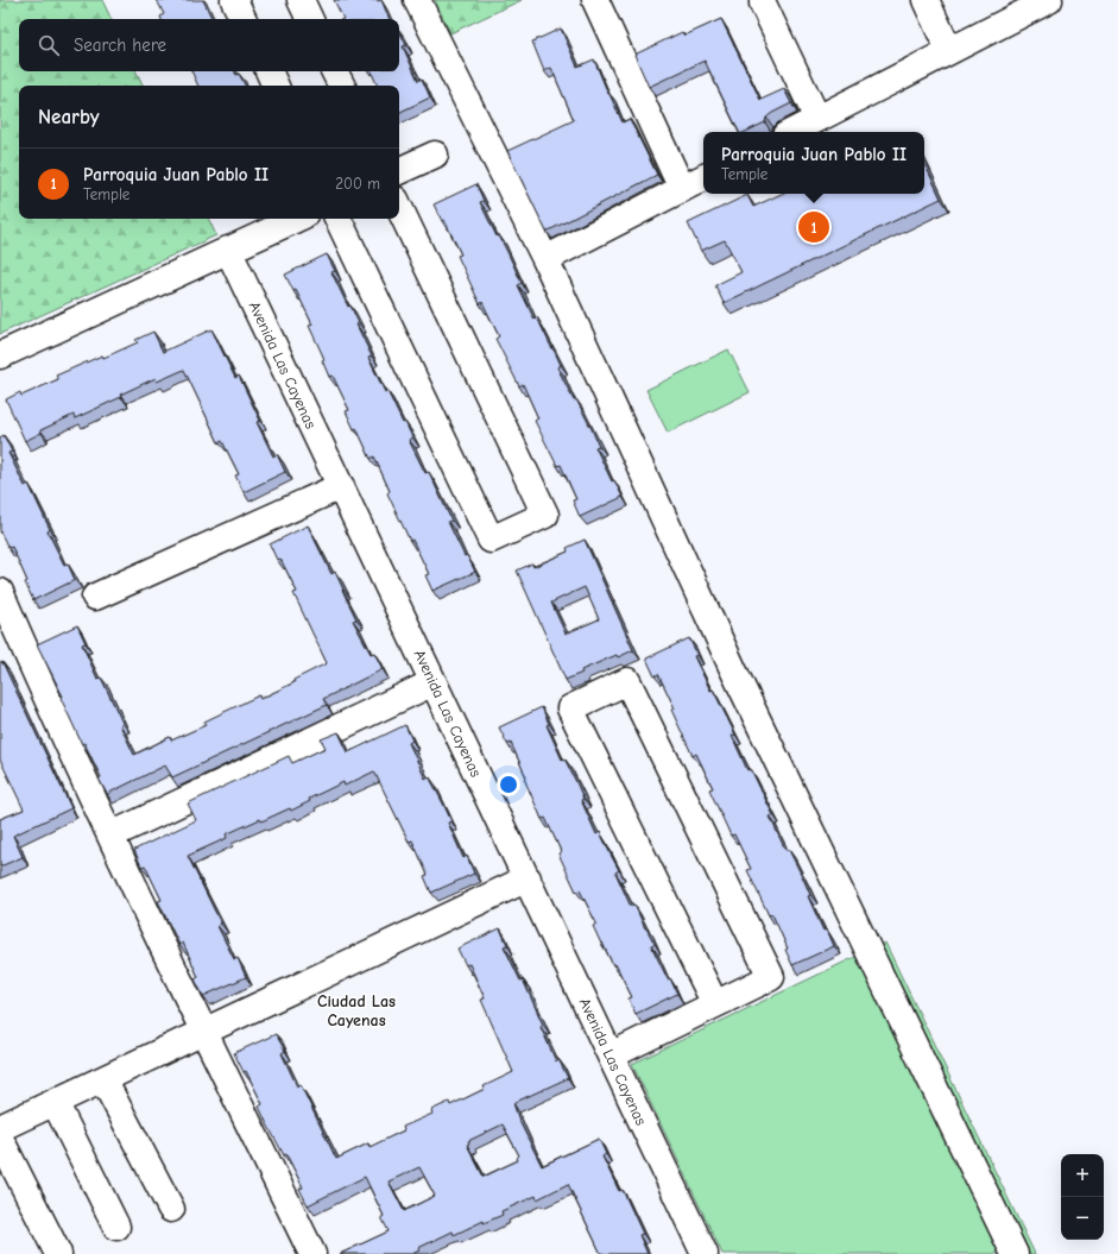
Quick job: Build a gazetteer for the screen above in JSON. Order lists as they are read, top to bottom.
{
  "streets": {
    "street": ["Avenida Las Cayenas"]
  },
  "districts": ["Ciudad Las Cayenas"],
  "page": {
    "search": "Search here",
    "heading": "Nearby",
    "popup": ["Parroquia Juan Pablo II", "Temple"],
    "list": [
      {
        "mark": "1",
        "name": "Parroquia Juan Pablo II",
        "note": "Temple",
        "value": "200 m"
      }
    ],
    "pins": "1",
    "map_buttons": ["+", "−"]
  }
}
